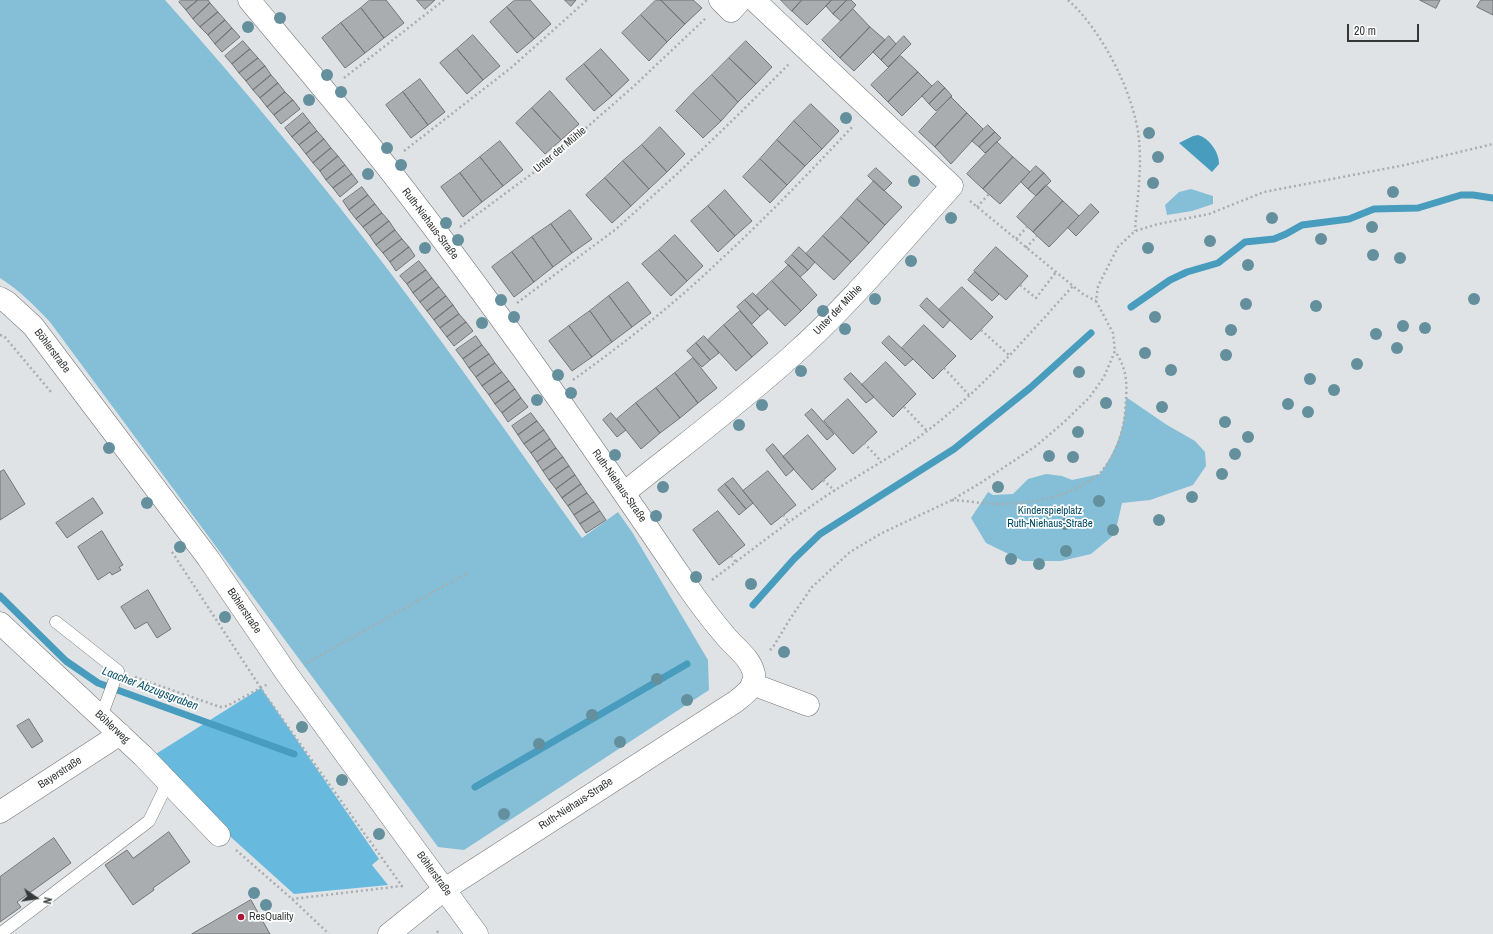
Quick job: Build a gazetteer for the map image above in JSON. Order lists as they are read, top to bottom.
{
  "streets": {
    "street": [
      "Unter der Mühle",
      "Ruth-Niehaus-Straße",
      "Böhlerstraße",
      "Böhlerweg",
      "Bayerstraße"
    ]
  },
  "crossings": [
    ["Unter der Mühle", "Ruth-Niehaus-Straße"],
    ["Ruth-Niehaus-Straße", "Böhlerstraße"],
    ["Böhlerweg", "Bayerstraße"]
  ],
  "water": ["Laacher Abzugsgraben"],
  "parks": ["Kinderspielplatz Ruth-Niehaus-Straße"],
  "places": ["ResQuality"],
  "scale_bar": "20 m",
  "north": "right"
}
